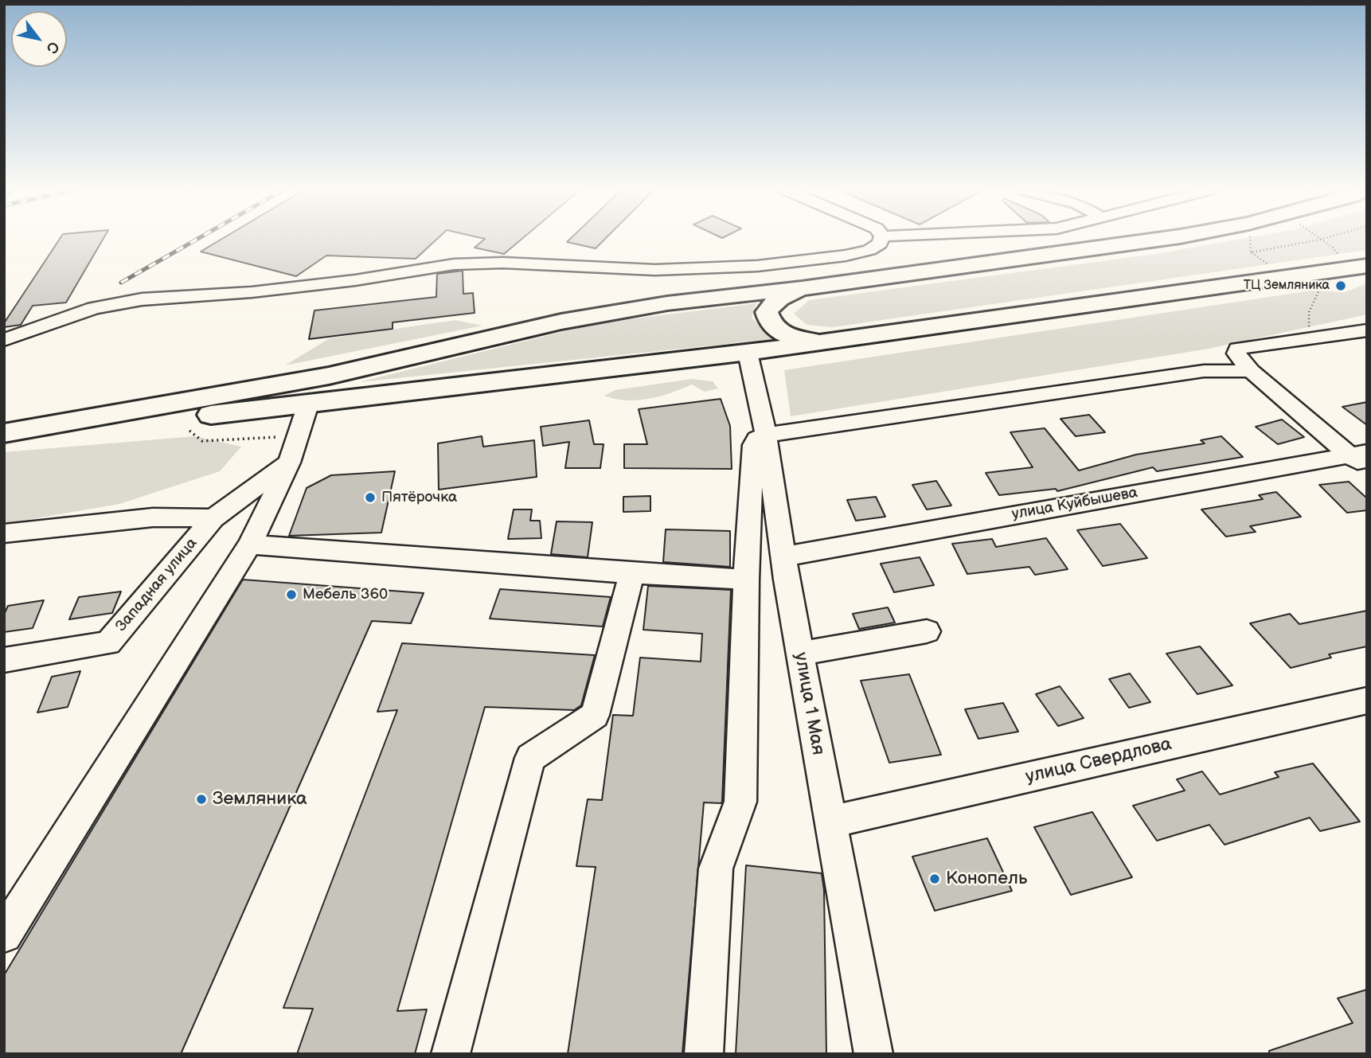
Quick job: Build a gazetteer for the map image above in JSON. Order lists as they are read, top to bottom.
{
  "streets": {
    "street": [
      "улица Куйбышева",
      "Западная улица",
      "улица 1 Мая",
      "улица Свердлова"
    ]
  },
  "crossings": [
    ["улица Куйбышева", "улица 1 Мая"],
    ["улица 1 Мая", "улица Свердлова"]
  ],
  "places": [
    "ТЦ Земляника",
    "Пятёрочка",
    "Мебель 360",
    "Земляника",
    "Конопель"
  ],
  "north": "bottom right"
}
